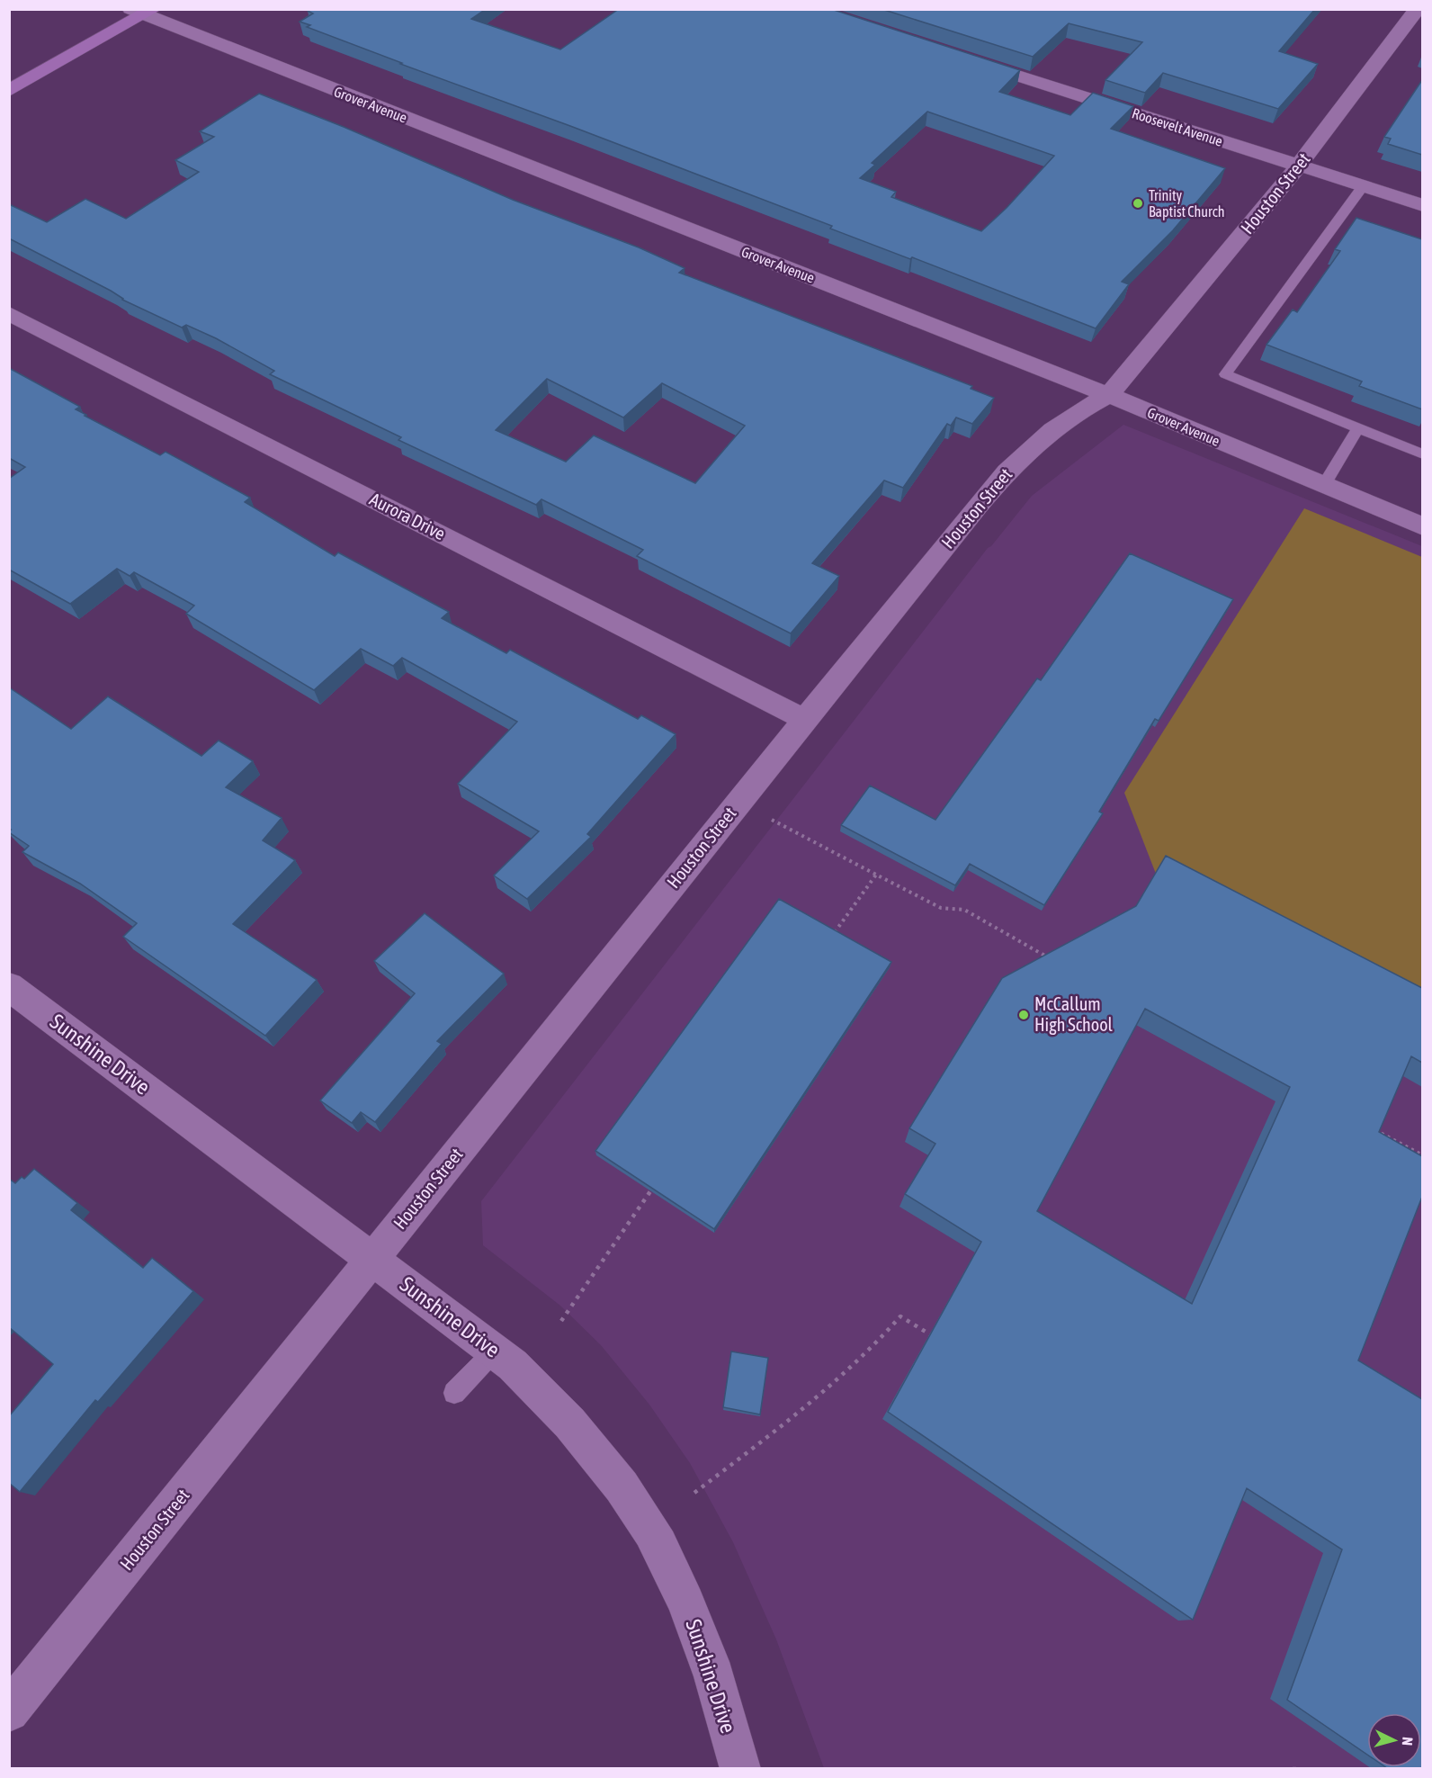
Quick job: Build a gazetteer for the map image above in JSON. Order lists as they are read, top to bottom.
{
  "streets": {
    "street": [
      "Grover Avenue",
      "Roosevelt Avenue",
      "Houston Street",
      "Aurora Drive",
      "Sunshine Drive"
    ]
  },
  "crossings": [
    ["Grover Avenue", "Houston Street"],
    ["Roosevelt Avenue", "Houston Street"],
    ["Houston Street", "Aurora Drive"],
    ["Houston Street", "Sunshine Drive"]
  ],
  "places": ["Trinity Baptist Church", "McCallum High School"],
  "north": "right"
}
